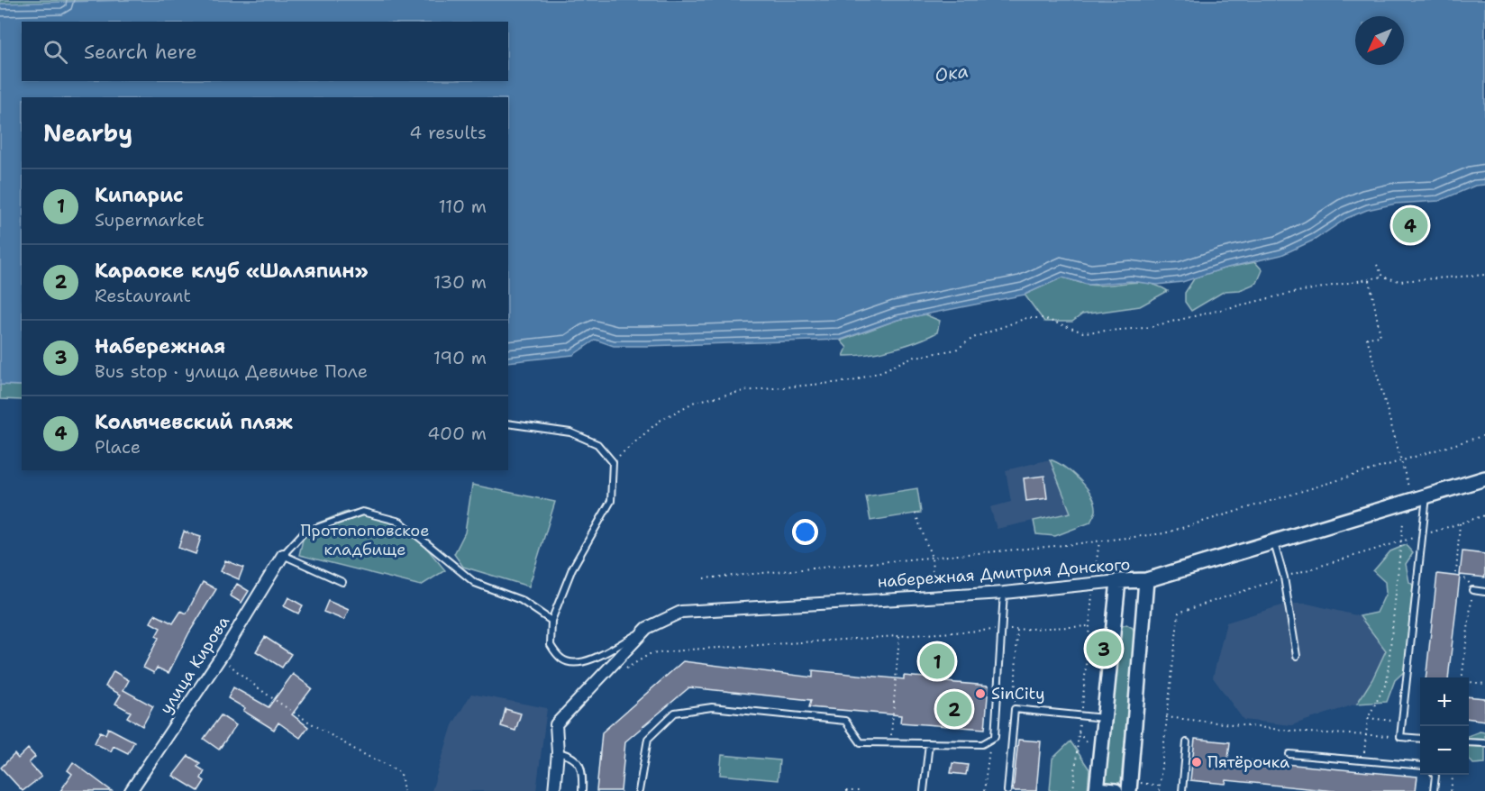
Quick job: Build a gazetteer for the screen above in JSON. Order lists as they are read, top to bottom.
{
  "streets": {
    "street": ["набережная Дмитрия Донского", "улица Кирова"]
  },
  "water": ["Ока"],
  "parks": ["Протопоповское кладбище"],
  "places": ["SinCity", "Пятёрочка"],
  "north": "bottom left",
  "page": {
    "search": "Search here",
    "heading": ["Nearby", "4 results"],
    "list": [
      {
        "mark": "1",
        "name": "Кипарис",
        "note": "Supermarket",
        "value": "110 m"
      },
      {
        "mark": "2",
        "name": "Караоке клуб «Шаляпин»",
        "note": "Restaurant",
        "value": "130 m"
      },
      {
        "mark": "3",
        "name": "Набережная",
        "note": "Bus stop · улица Девичье Поле",
        "value": "190 m"
      },
      {
        "mark": "4",
        "name": "Колычевский пляж",
        "note": "Place",
        "value": "400 m"
      }
    ],
    "pins": [
      "4",
      "3",
      "1",
      "2"
    ],
    "map_buttons": ["+", "−"]
  }
}
